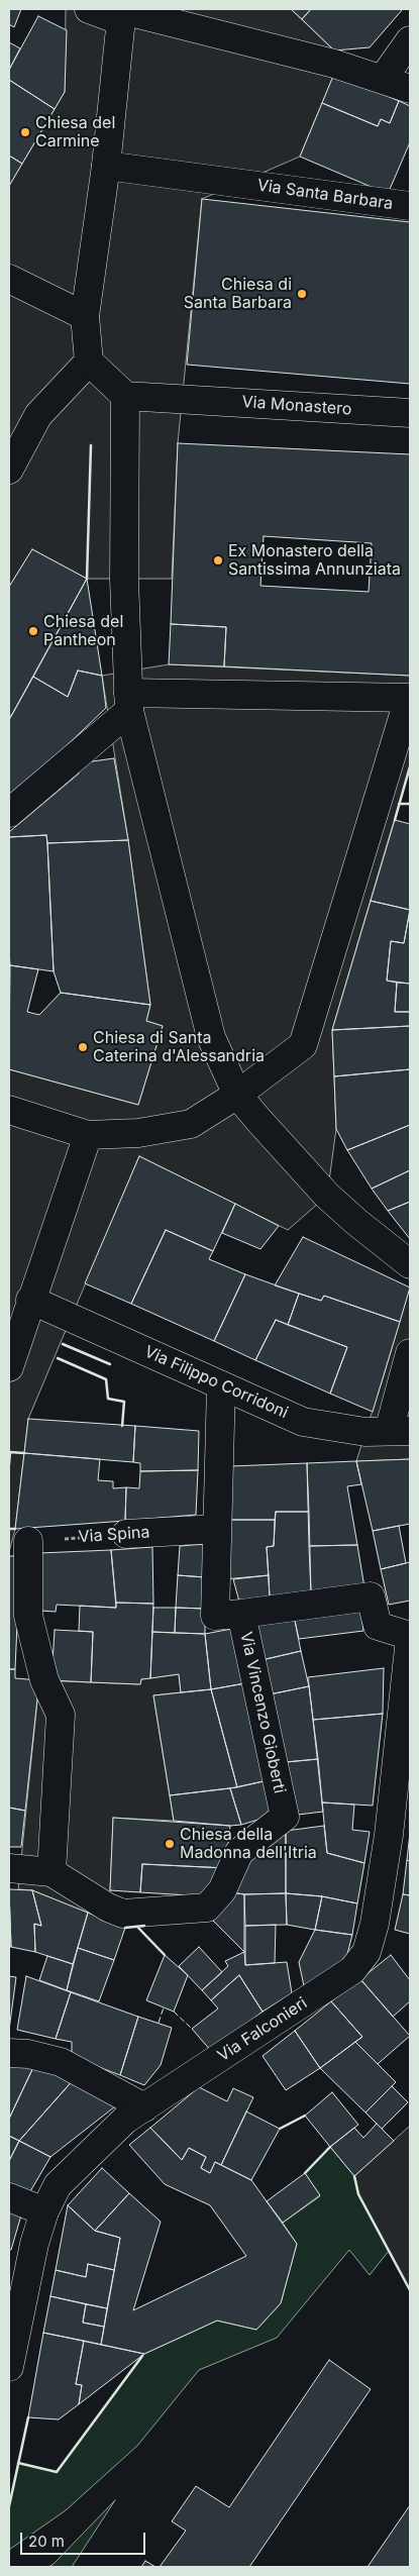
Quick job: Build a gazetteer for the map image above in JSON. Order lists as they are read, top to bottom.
{
  "streets": {
    "street": [
      "Via Santa Barbara",
      "Via Monastero",
      "Via Filippo Corridoni",
      "Via Spina",
      "Via Vincenzo Gioberti",
      "Via Falconieri"
    ]
  },
  "crossings": [
    ["Via Filippo Corridoni", "Via Vincenzo Gioberti"],
    ["Via Spina", "Via Vincenzo Gioberti"]
  ],
  "places": [
    "Chiesa del Carmine",
    "Chiesa di Santa Barbara",
    "Ex Monastero della Santissima Annunziata",
    "Chiesa del Pantheon",
    "Chiesa di Santa Caterina d'Alessandria",
    "Chiesa della Madonna dell'Itria"
  ],
  "scale_bar": "20 m"
}
